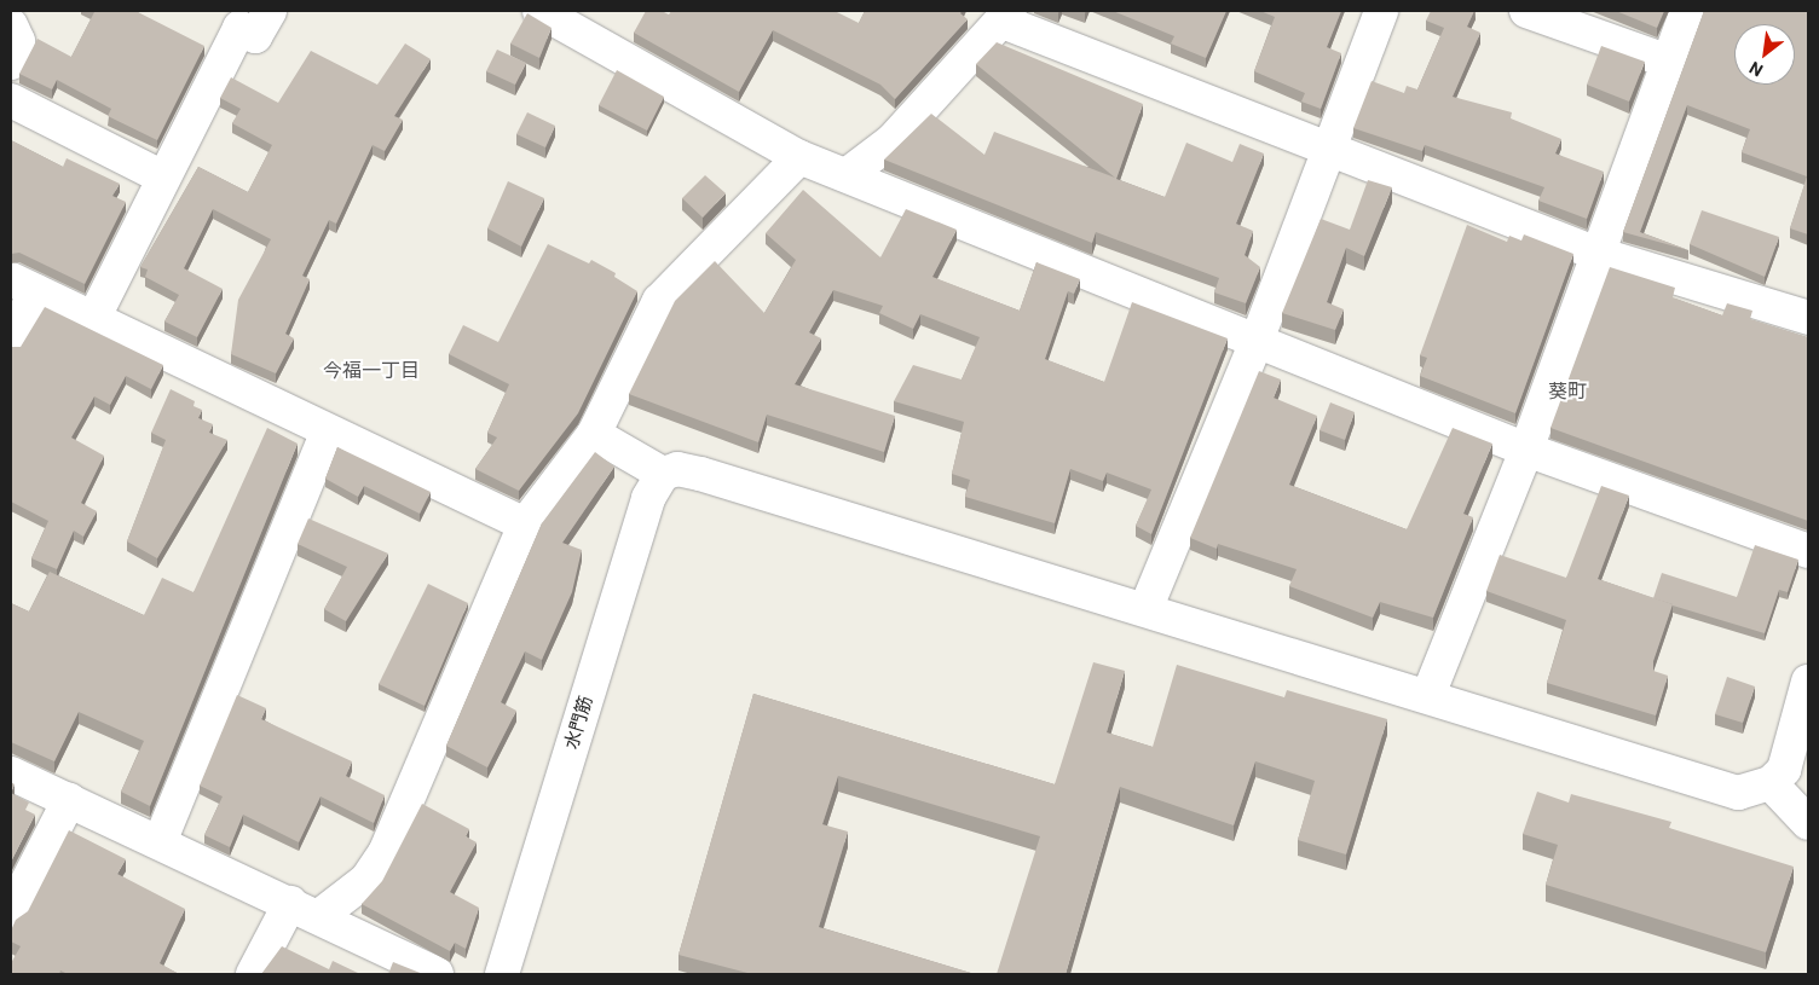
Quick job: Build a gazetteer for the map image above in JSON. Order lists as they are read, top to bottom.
{
  "streets": {
    "street": ["水門筋"]
  },
  "districts": ["今福一丁目", "葵町"],
  "north": "bottom left"
}
